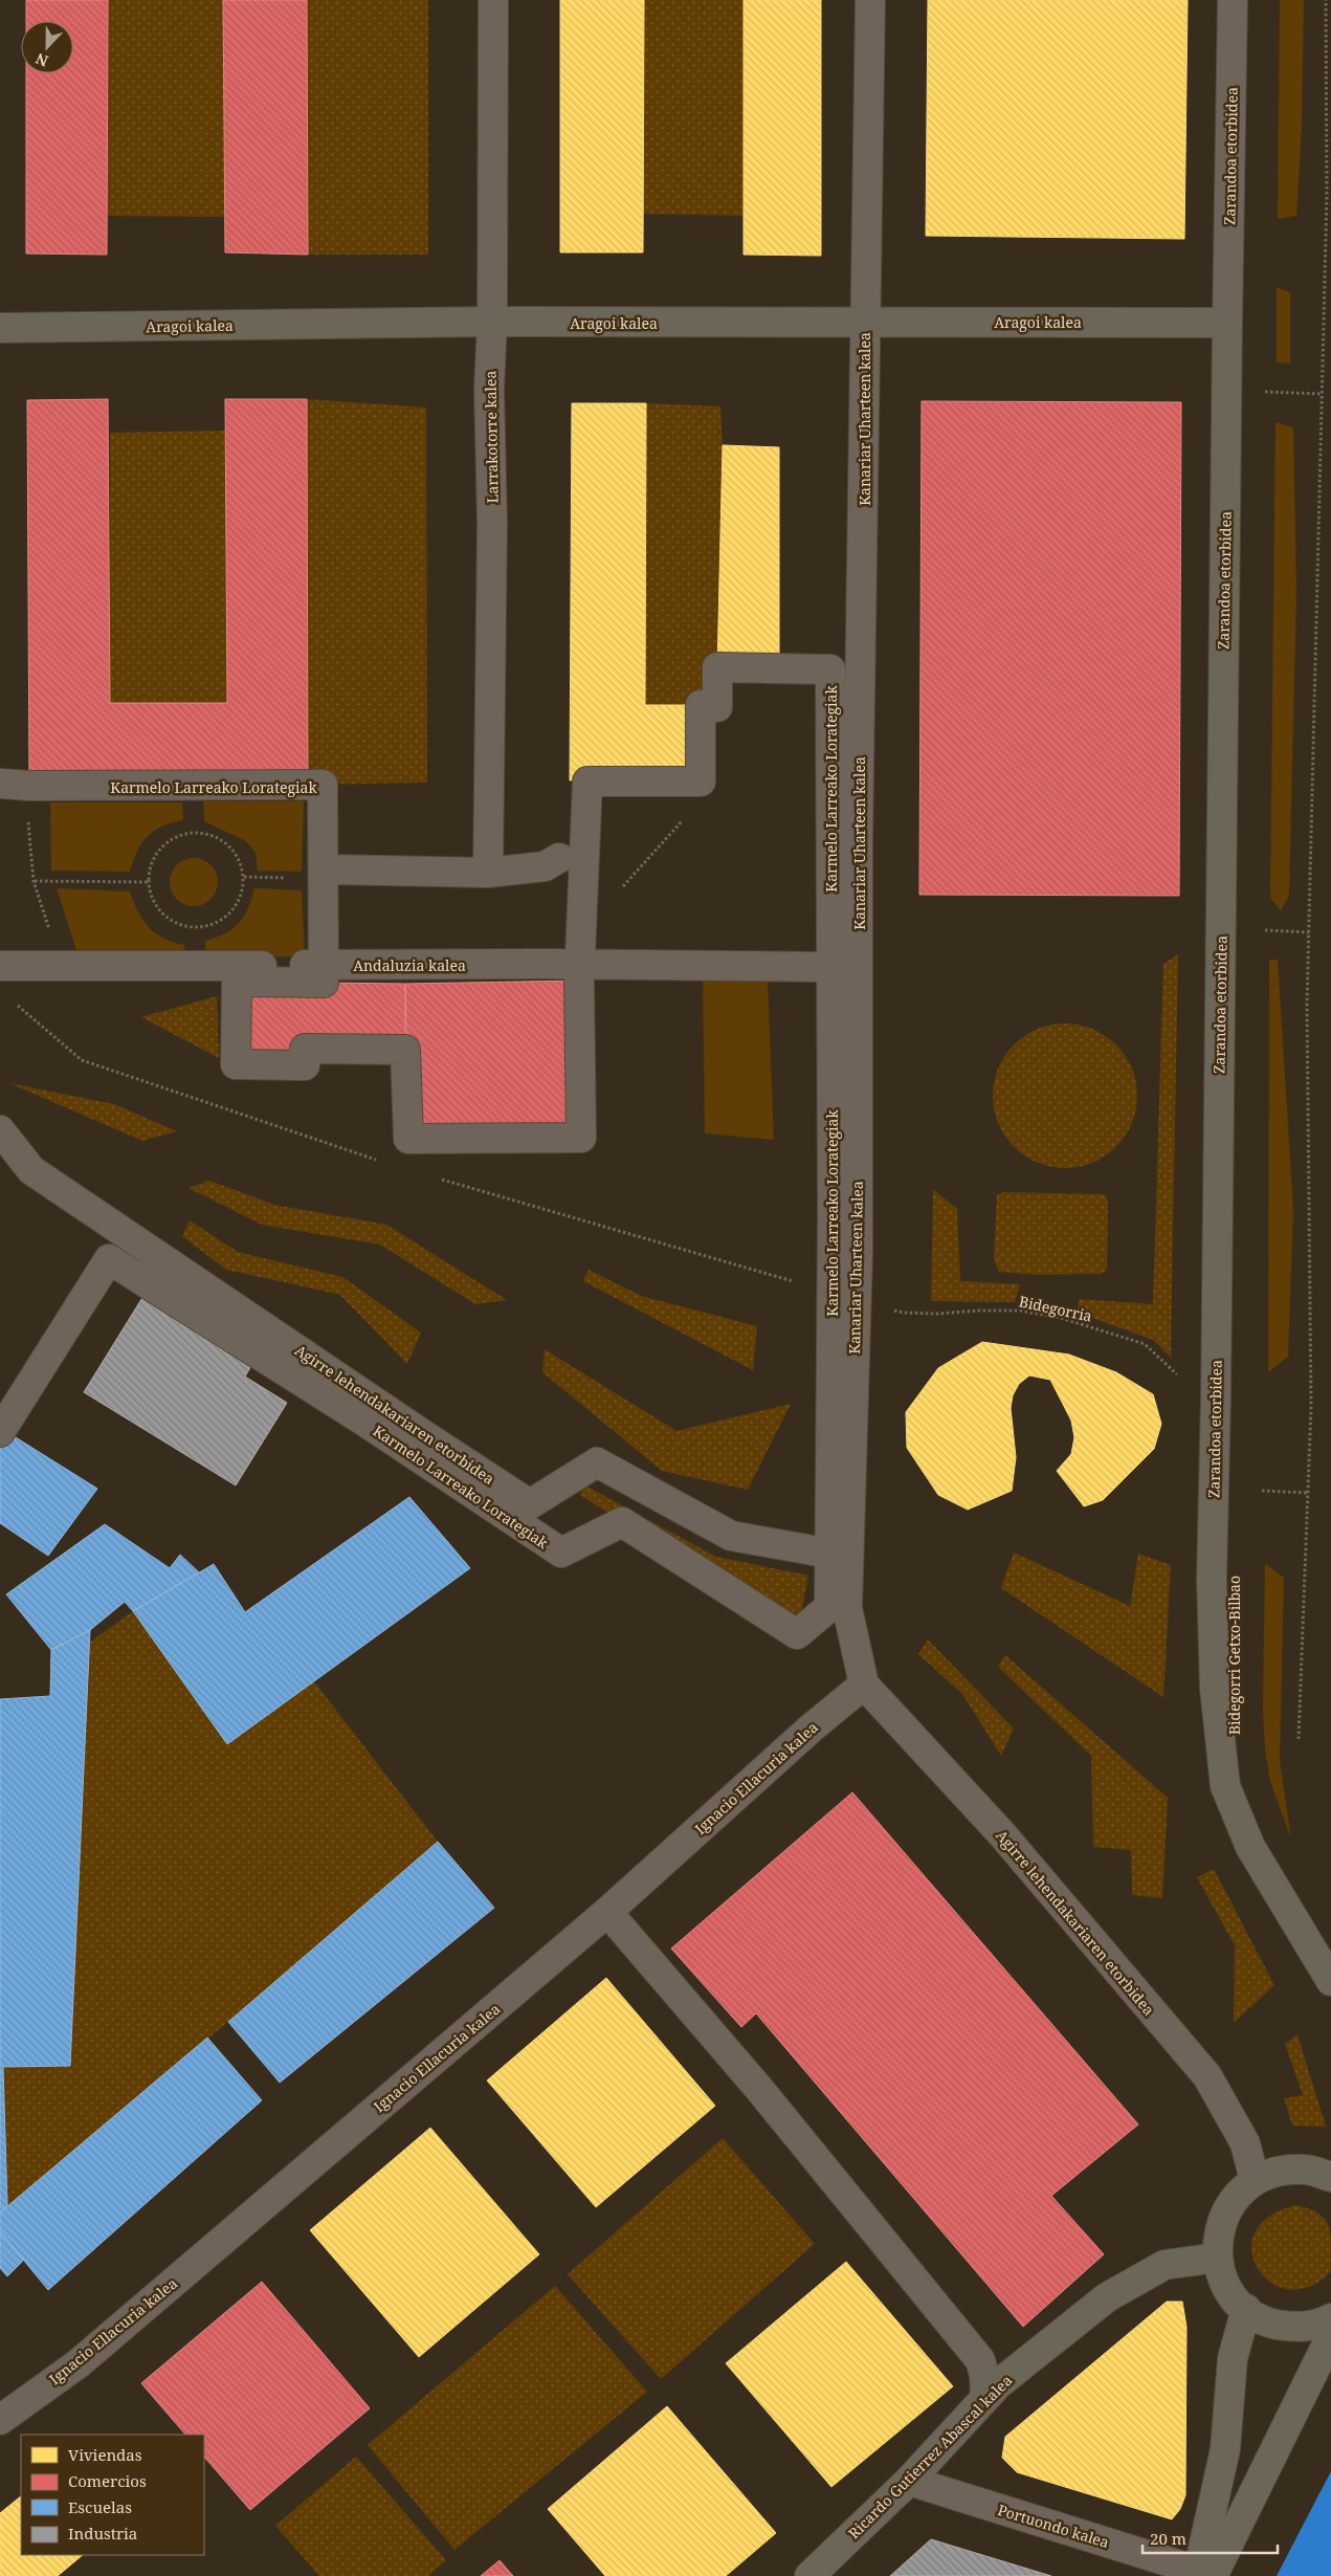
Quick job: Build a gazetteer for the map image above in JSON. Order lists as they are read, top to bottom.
{
  "streets": {
    "main road": ["Zarandoa etorbidea", "Aragoi kalea", "Ricardo Gutierrez Abascal kalea"],
    "street": [
      "Kanariar Uharteen kalea",
      "Larrakotorre kalea",
      "Karmelo Larreako Lorategiak",
      "Andaluzia kalea",
      "Agirre lehendakariaren etorbidea",
      "Ignacio Ellacuria kalea",
      "Portuondo kalea"
    ],
    "path": ["Bidegorria"]
  },
  "crossings": [
    ["Zarandoa etorbidea", "Aragoi kalea"],
    ["Zarandoa etorbidea", "Bidegorria"],
    ["Aragoi kalea", "Kanariar Uharteen kalea"],
    ["Aragoi kalea", "Larrakotorre kalea"],
    ["Kanariar Uharteen kalea", "Agirre lehendakariaren etorbidea"],
    ["Kanariar Uharteen kalea", "Ignacio Ellacuria kalea"],
    ["Karmelo Larreako Lorategiak", "Andaluzia kalea"],
    ["Agirre lehendakariaren etorbidea", "Ignacio Ellacuria kalea"],
    ["Ricardo Gutierrez Abascal kalea", "Portuondo kalea"]
  ],
  "legend": [
    "Viviendas",
    "Comercios",
    "Escuelas",
    "Industria"
  ],
  "scale_bar": "20 m",
  "north": "bottom"
}
